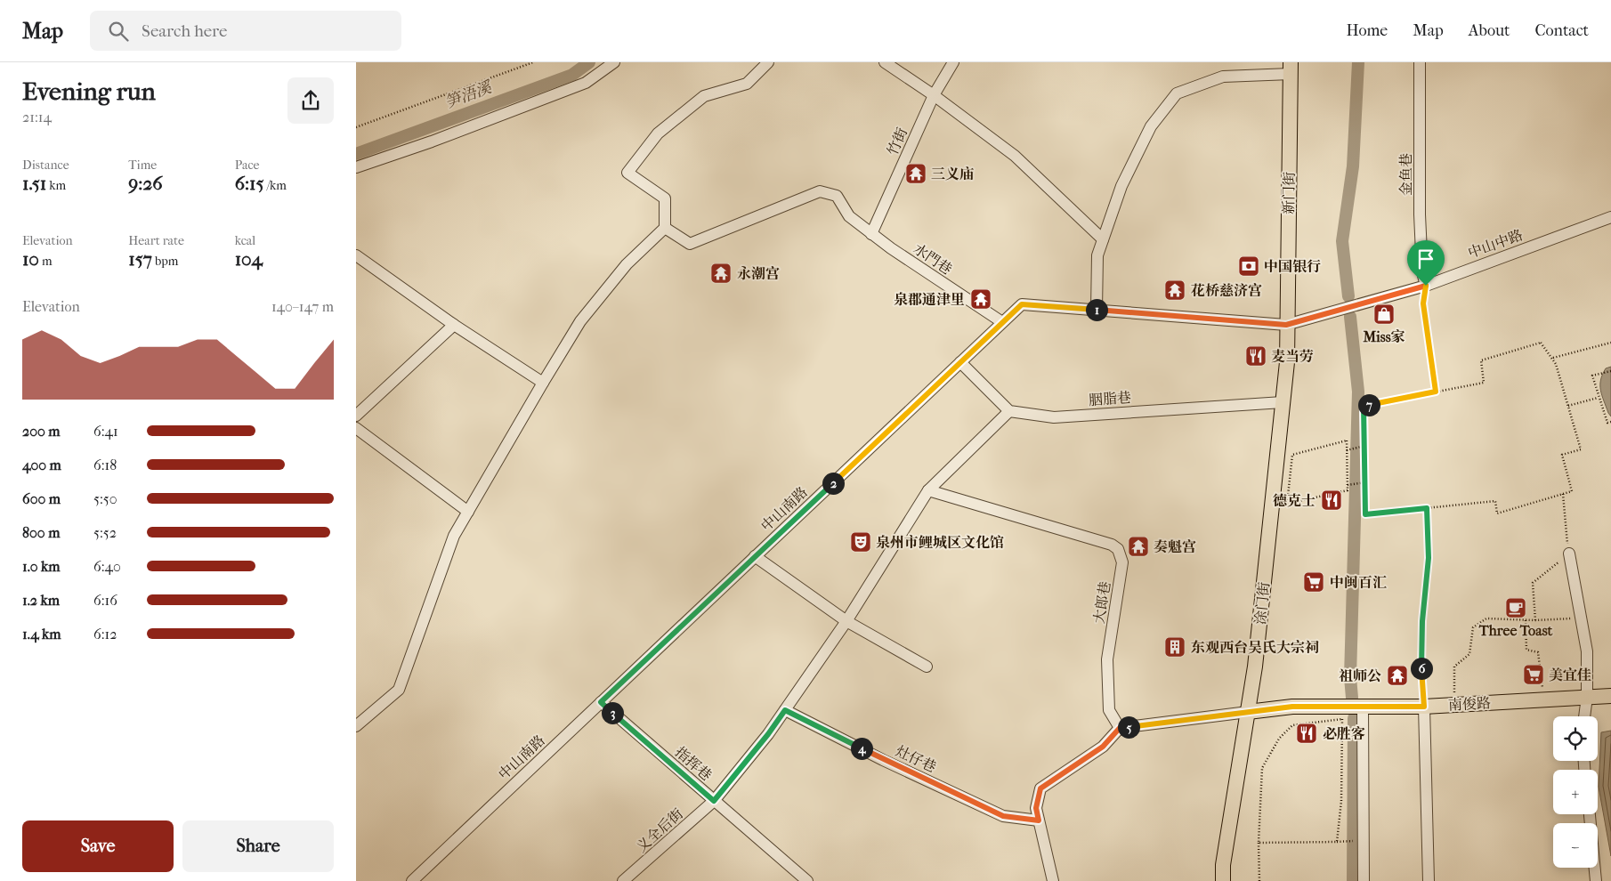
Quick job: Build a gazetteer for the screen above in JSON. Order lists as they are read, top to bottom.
{
  "streets": {
    "main road": ["新门街", "涂门街", "南俊路"],
    "street": [
      "竹街",
      "金鱼巷",
      "中山中路",
      "水門巷",
      "胭脂巷",
      "中山南路",
      "大郎巷",
      "灶仔巷",
      "指挥巷",
      "义全后街"
    ]
  },
  "crossings": [
    ["竹街", "水門巷"],
    ["金鱼巷", "中山中路"],
    ["新门街", "中山中路"],
    ["新门街", "中山南路"],
    ["新门街", "涂门街"],
    ["中山中路", "中山南路"],
    ["中山中路", "涂门街"],
    ["水門巷", "中山南路"],
    ["胭脂巷", "涂门街"],
    ["胭脂巷", "义全后街"],
    ["中山南路", "涂门街"],
    ["中山南路", "指挥巷"],
    ["大郎巷", "义全后街"],
    ["涂门街", "南俊路"],
    ["灶仔巷", "义全后街"],
    ["指挥巷", "义全后街"]
  ],
  "water": ["笋浯溪"],
  "places": {
    "temple": [
      "三义庙",
      "永潮宫",
      "花桥慈济宫",
      "泉郡通津里",
      "奏魁宫",
      "祖师公"
    ],
    "bank": ["中国银行"],
    "shop": ["Miss家"],
    "restaurant": ["麦当劳", "德克士", "必胜客"],
    "theatre": ["泉州市鲤城区文化馆"],
    "supermarket": ["中闽百汇", "美宜佳"],
    "cafe": ["Three Toast"],
    "building": ["东观西台吴氏大宗祠"]
  },
  "page": {
    "header": "Map",
    "search": "Search here",
    "nav": [
      "Home",
      "Map",
      "About",
      "Contact"
    ],
    "heading": ["Evening run", "21:14"],
    "stats": [
      ["Distance", "1.51 km"],
      ["Time", "9:26"],
      ["Pace", "6:15 /km"],
      ["Elevation", "10 m"],
      ["Heart rate", "157 bpm"],
      ["kcal", "104"]
    ],
    "chart": ["Elevation", "140–147 m"],
    "pins": [
      "1",
      "7",
      "2",
      "6",
      "3",
      "5",
      "4"
    ],
    "list": [
      {
        "name": "200 m",
        "note": "6:41"
      },
      {
        "name": "400 m",
        "note": "6:18"
      },
      {
        "name": "600 m",
        "note": "5:50"
      },
      {
        "name": "800 m",
        "note": "5:52"
      },
      {
        "name": "1.0 km",
        "note": "6:40"
      },
      {
        "name": "1.2 km",
        "note": "6:16"
      },
      {
        "name": "1.4 km",
        "note": "6:12"
      }
    ],
    "map_buttons": ["+", "−"],
    "buttons": ["Save", "Share"]
  }
}
